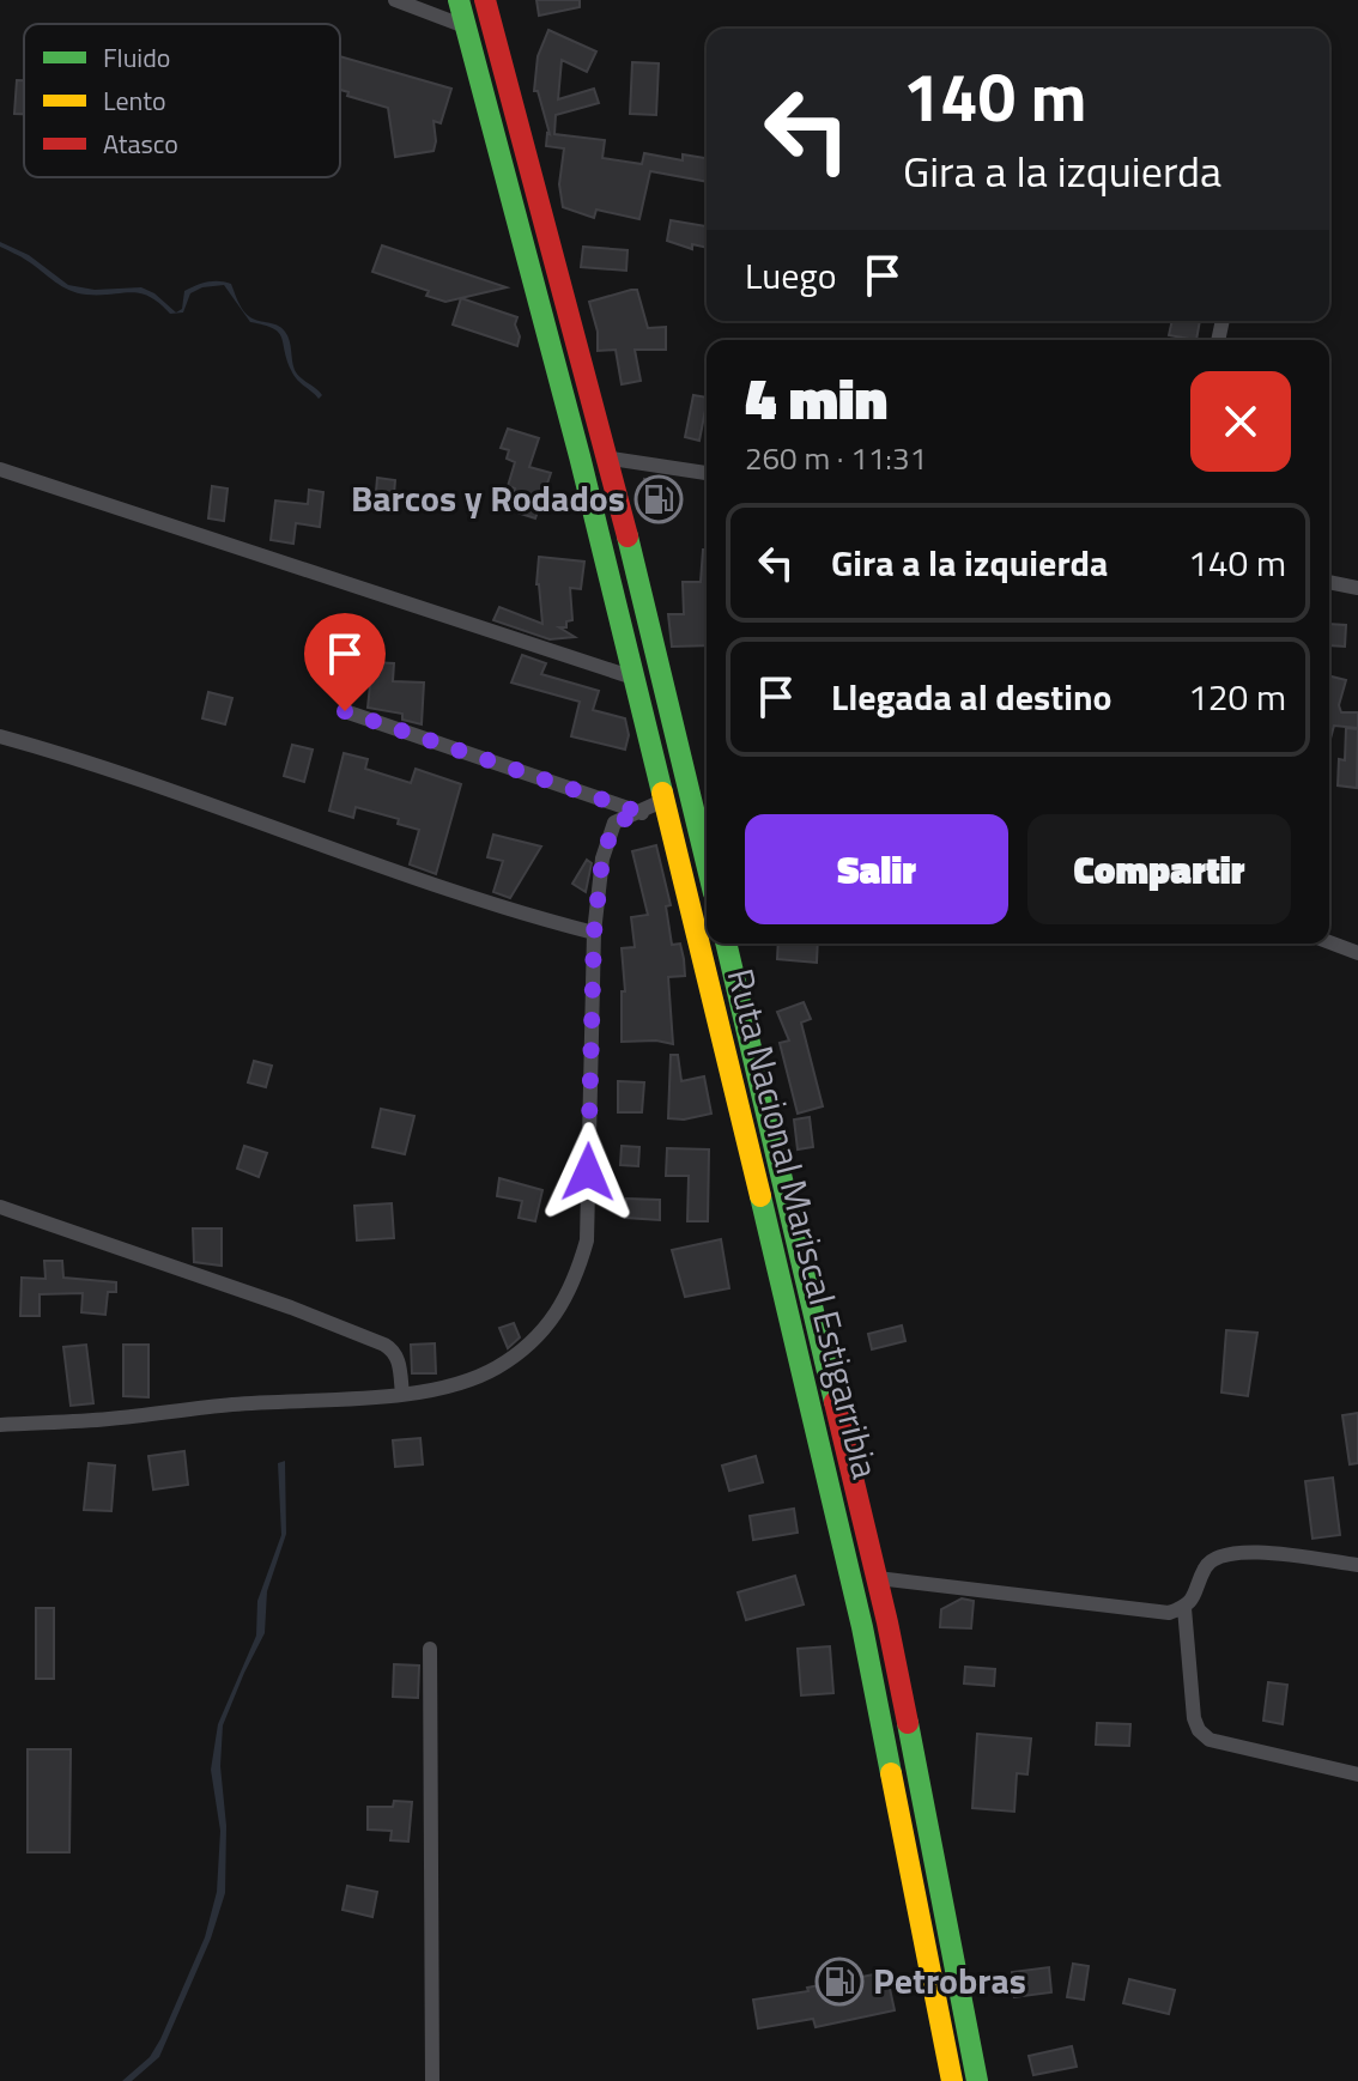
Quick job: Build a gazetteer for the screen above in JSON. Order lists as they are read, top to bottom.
{
  "streets": {
    "highway": ["Ruta Nacional Mariscal Estigarribia"]
  },
  "places": {
    "fuel station": ["Barcos y Rodados", "Petrobras"]
  },
  "legend": ["Fluido", "Lento", "Atasco"],
  "page": {
    "turn": ["140 m", "Gira a la izquierda"],
    "then": "Luego",
    "heading": ["4 min", "260 m · 11:31"],
    "list": [
      {
        "name": "Gira a la izquierda",
        "value": "140 m"
      },
      {
        "name": "Llegada al destino",
        "value": "120 m"
      }
    ],
    "buttons": ["Salir", "Compartir"]
  }
}
